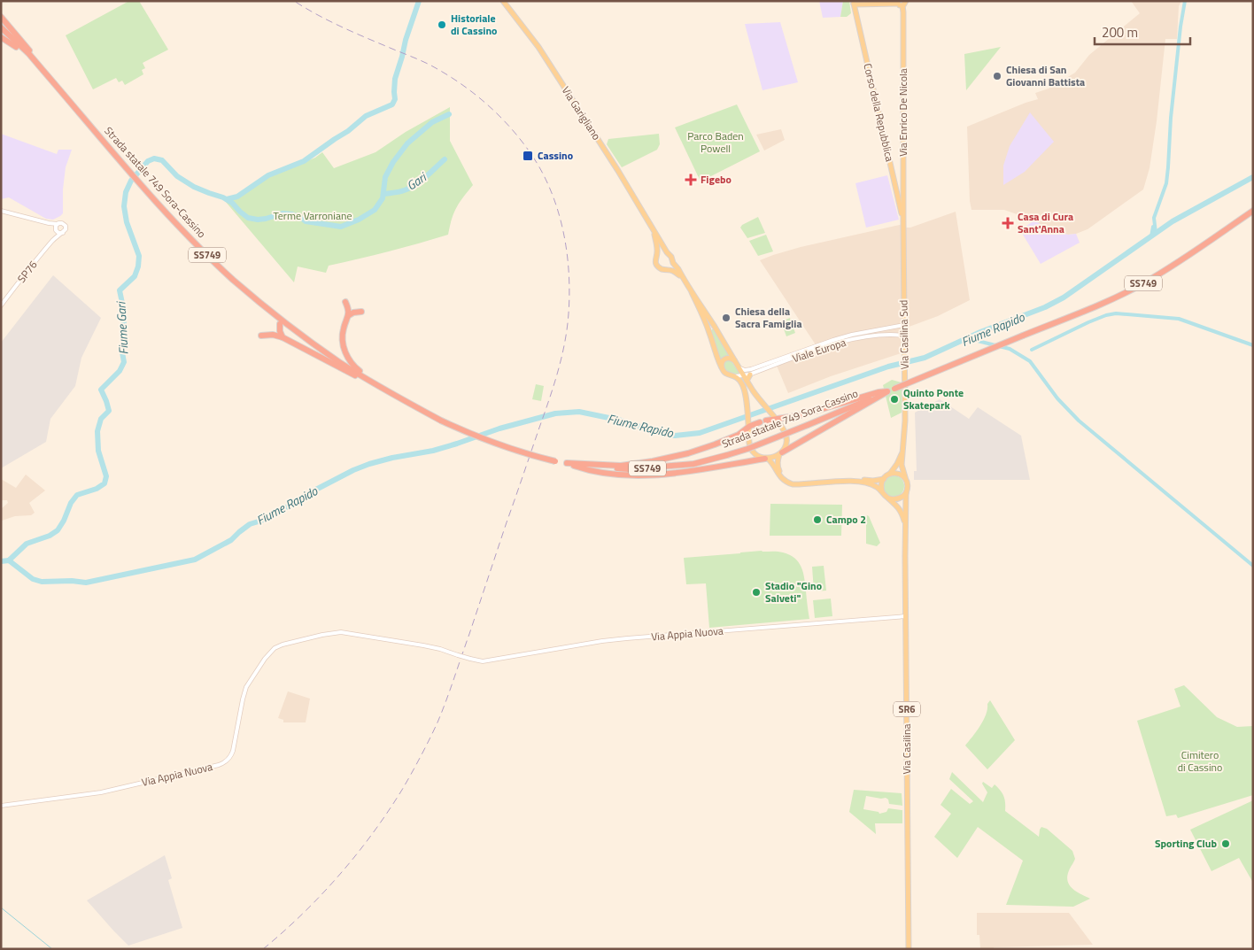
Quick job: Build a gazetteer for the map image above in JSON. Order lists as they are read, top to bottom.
{
  "streets": {
    "highway": ["Strada statale 749 Sora-Cassino", "SS749"],
    "main road": [
      "Corso della Repubblica",
      "Via Enrico De Nicola",
      "Via Garigliano",
      "Via Casilina Sud",
      "SR6",
      "Via Casilina"
    ],
    "street": ["SP76", "Viale Europa", "Via Appia Nuova"]
  },
  "crossings": [
    ["Corso della Repubblica", "Via Enrico De Nicola"],
    ["Via Enrico De Nicola", "Via Casilina Sud"],
    ["Via Garigliano", "Viale Europa"],
    ["Via Casilina Sud", "Viale Europa"],
    ["Via Casilina Sud", "Via Casilina"],
    ["Via Appia Nuova", "Via Casilina"]
  ],
  "water": ["Gari", "Fiume Gari", "Fiume Rapido"],
  "parks": ["Parco Baden Powell", "Terme Varroniane", "Cimitero di Cassino"],
  "places": {
    "other": [
      "Historiale di Cassino",
      "Chiesa di San Giovanni Battista",
      "Chiesa della Sacra Famiglia",
      "Quinto Ponte Skatepark",
      "Campo 2",
      "Stadio \"Gino Salveti\"",
      "Sporting Club"
    ],
    "transit": ["Cassino"],
    "health": ["Figebo", "Casa di Cura Sant'Anna"]
  },
  "scale_bar": "200 m"
}
